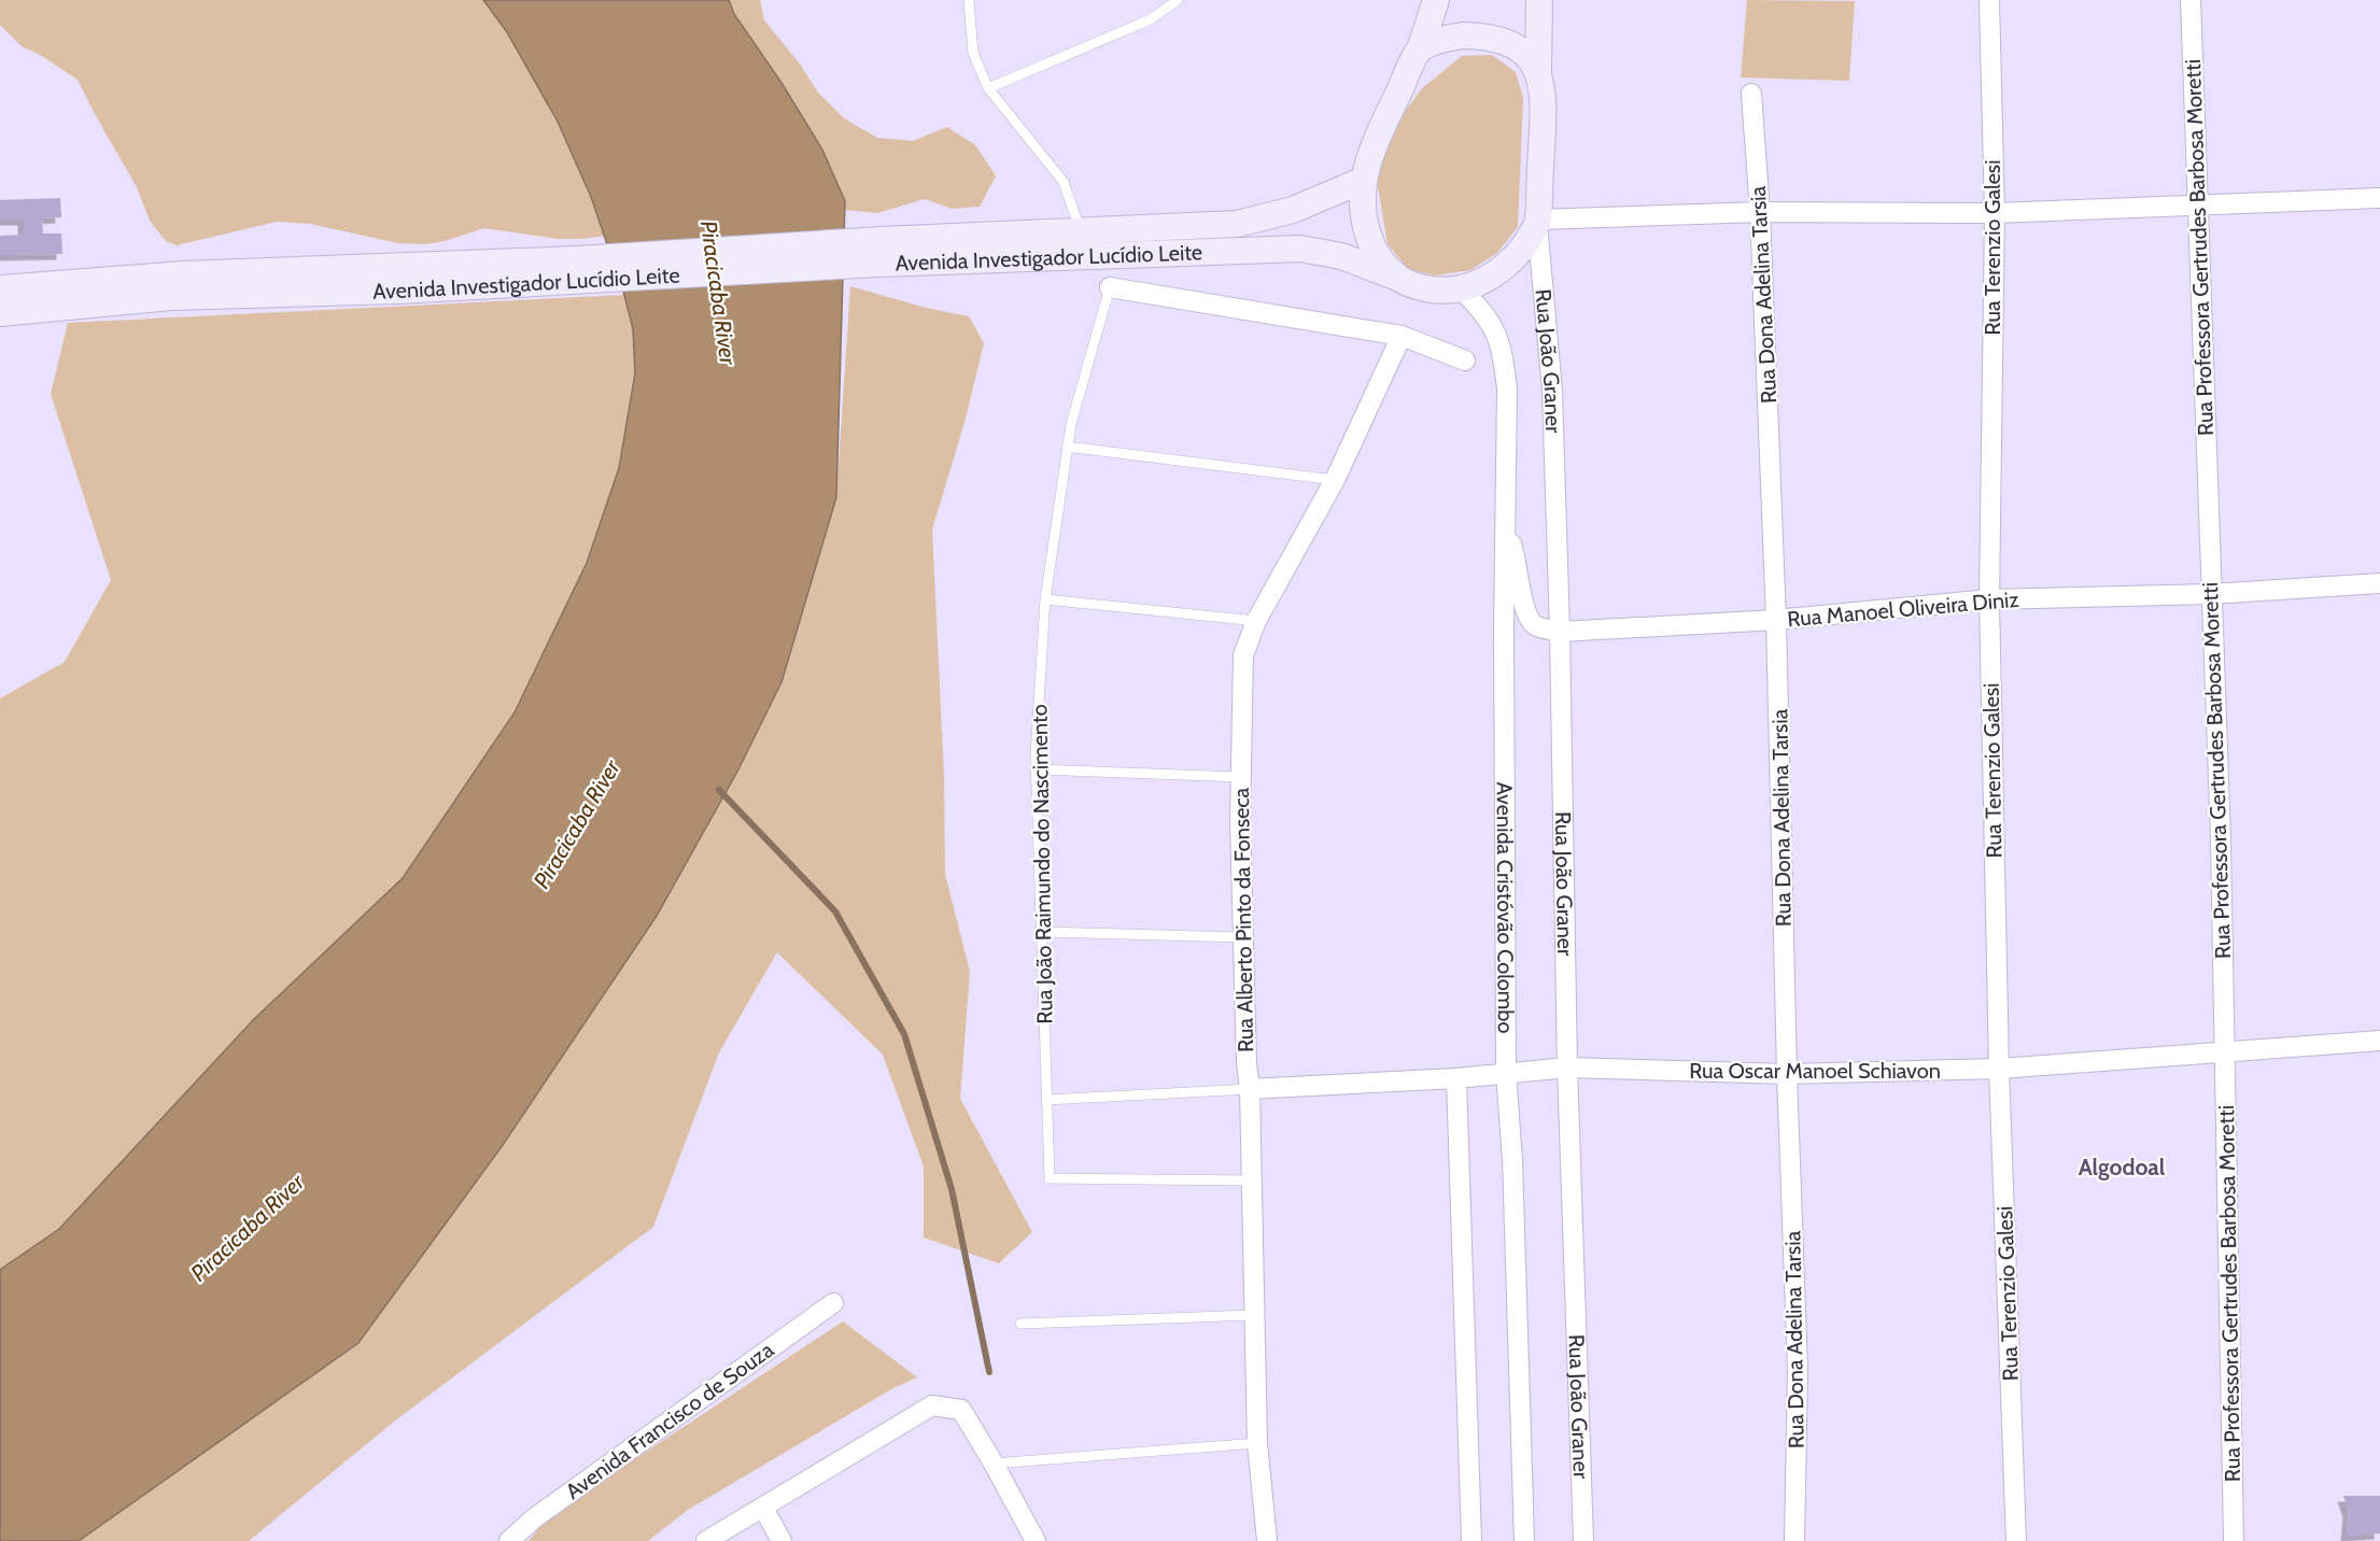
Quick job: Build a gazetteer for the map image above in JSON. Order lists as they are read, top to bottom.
{
  "streets": {
    "main road": ["Avenida Investigador Lucídio Leite"],
    "street": [
      "Rua Terenzio Galesi",
      "Rua Professora Gertrudes Barbosa Moretti",
      "Rua Dona Adelina Tarsia",
      "Rua João Graner",
      "Rua Manoel Oliveira Diniz",
      "Avenida Cristóvão Colombo",
      "Rua Alberto Pinto da Fonseca",
      "Rua Oscar Manoel Schiavon",
      "Avenida Francisco de Souza"
    ],
    "lane": ["Rua João Raimundo do Nascimento"]
  },
  "crossings": [
    ["Rua Terenzio Galesi", "Rua Manoel Oliveira Diniz"],
    ["Rua Terenzio Galesi", "Rua Oscar Manoel Schiavon"],
    ["Rua Professora Gertrudes Barbosa Moretti", "Rua Manoel Oliveira Diniz"],
    ["Rua Professora Gertrudes Barbosa Moretti", "Rua Oscar Manoel Schiavon"],
    ["Avenida Investigador Lucídio Leite", "Rua João Graner"],
    ["Avenida Investigador Lucídio Leite", "Avenida Cristóvão Colombo"],
    ["Rua Dona Adelina Tarsia", "Rua Manoel Oliveira Diniz"],
    ["Rua Dona Adelina Tarsia", "Rua Oscar Manoel Schiavon"],
    ["Rua João Graner", "Rua Manoel Oliveira Diniz"],
    ["Rua João Graner", "Avenida Cristóvão Colombo"],
    ["Rua João Graner", "Rua Oscar Manoel Schiavon"],
    ["Rua Manoel Oliveira Diniz", "Avenida Cristóvão Colombo"],
    ["Rua João Raimundo do Nascimento", "Rua Alberto Pinto da Fonseca"],
    ["Avenida Cristóvão Colombo", "Rua Oscar Manoel Schiavon"],
    ["Rua Alberto Pinto da Fonseca", "Rua Oscar Manoel Schiavon"]
  ],
  "districts": ["Algodoal"],
  "water": ["Piracicaba River"]
}
